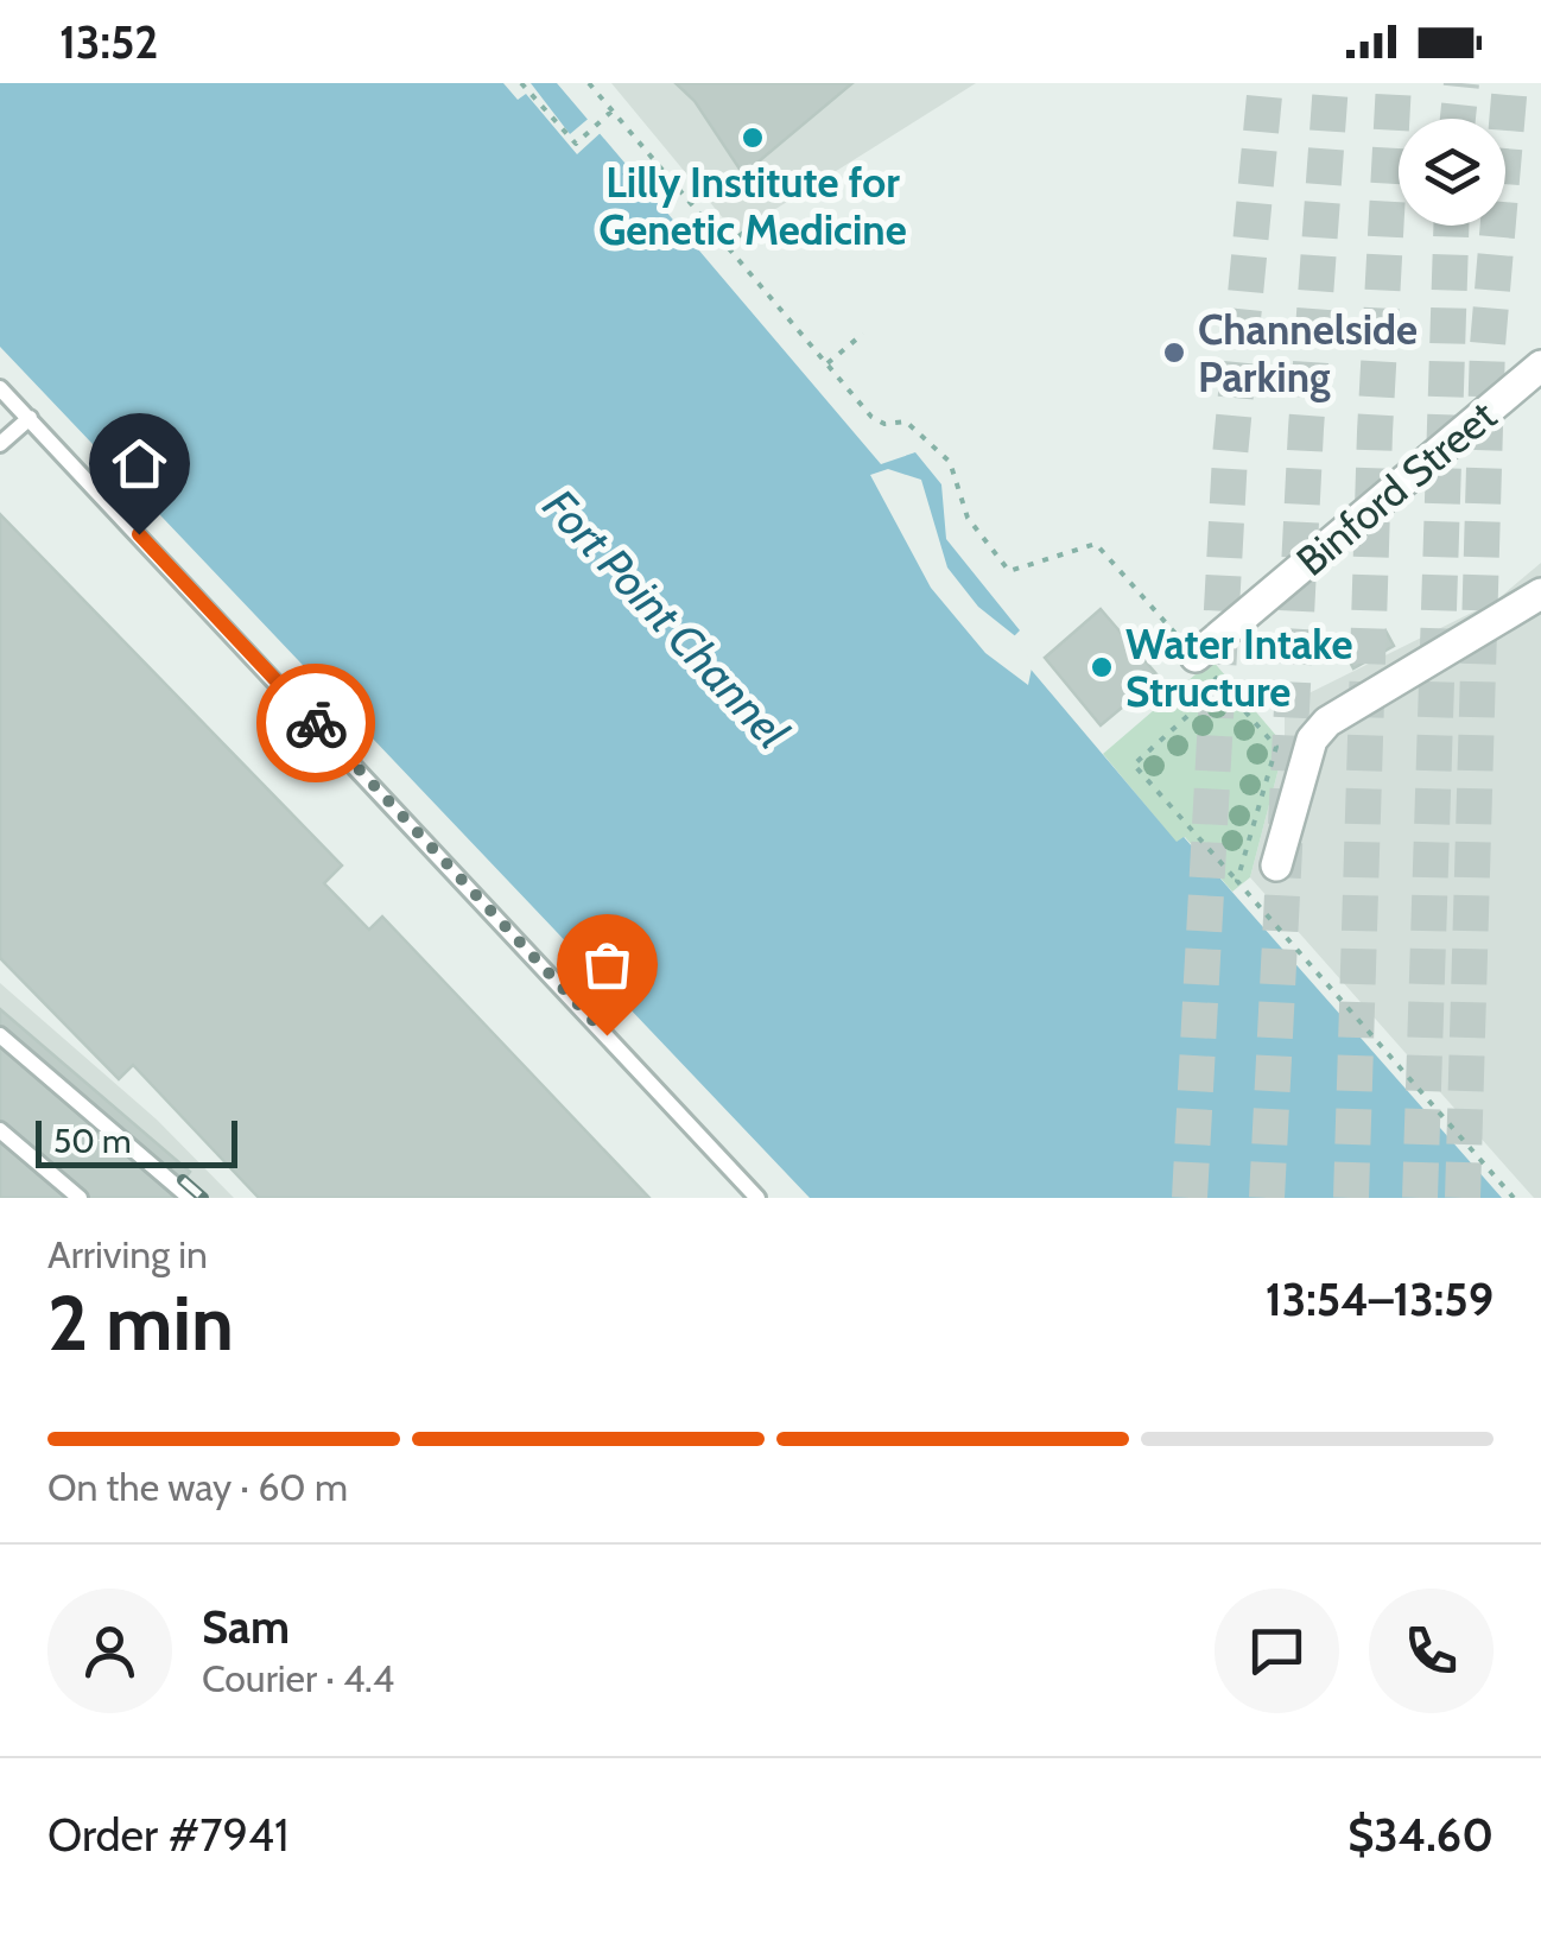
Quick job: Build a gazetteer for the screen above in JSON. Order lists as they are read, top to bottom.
{
  "streets": {
    "street": ["Binford Street"]
  },
  "water": ["Fort Point Channel"],
  "places": ["Lilly Institute for Genetic Medicine", "Channelside Parking", "Water Intake Structure"],
  "scale_bar": "50 m",
  "page": {
    "status": "13:52",
    "scale": "50 m",
    "heading": ["2 min", "Arriving in", "13:54–13:59"],
    "panel": [
      "Sam",
      "Courier · 4.4",
      "Order #7941",
      "$34.60"
    ],
    "bar": "On the way · 60 m"
  }
}
